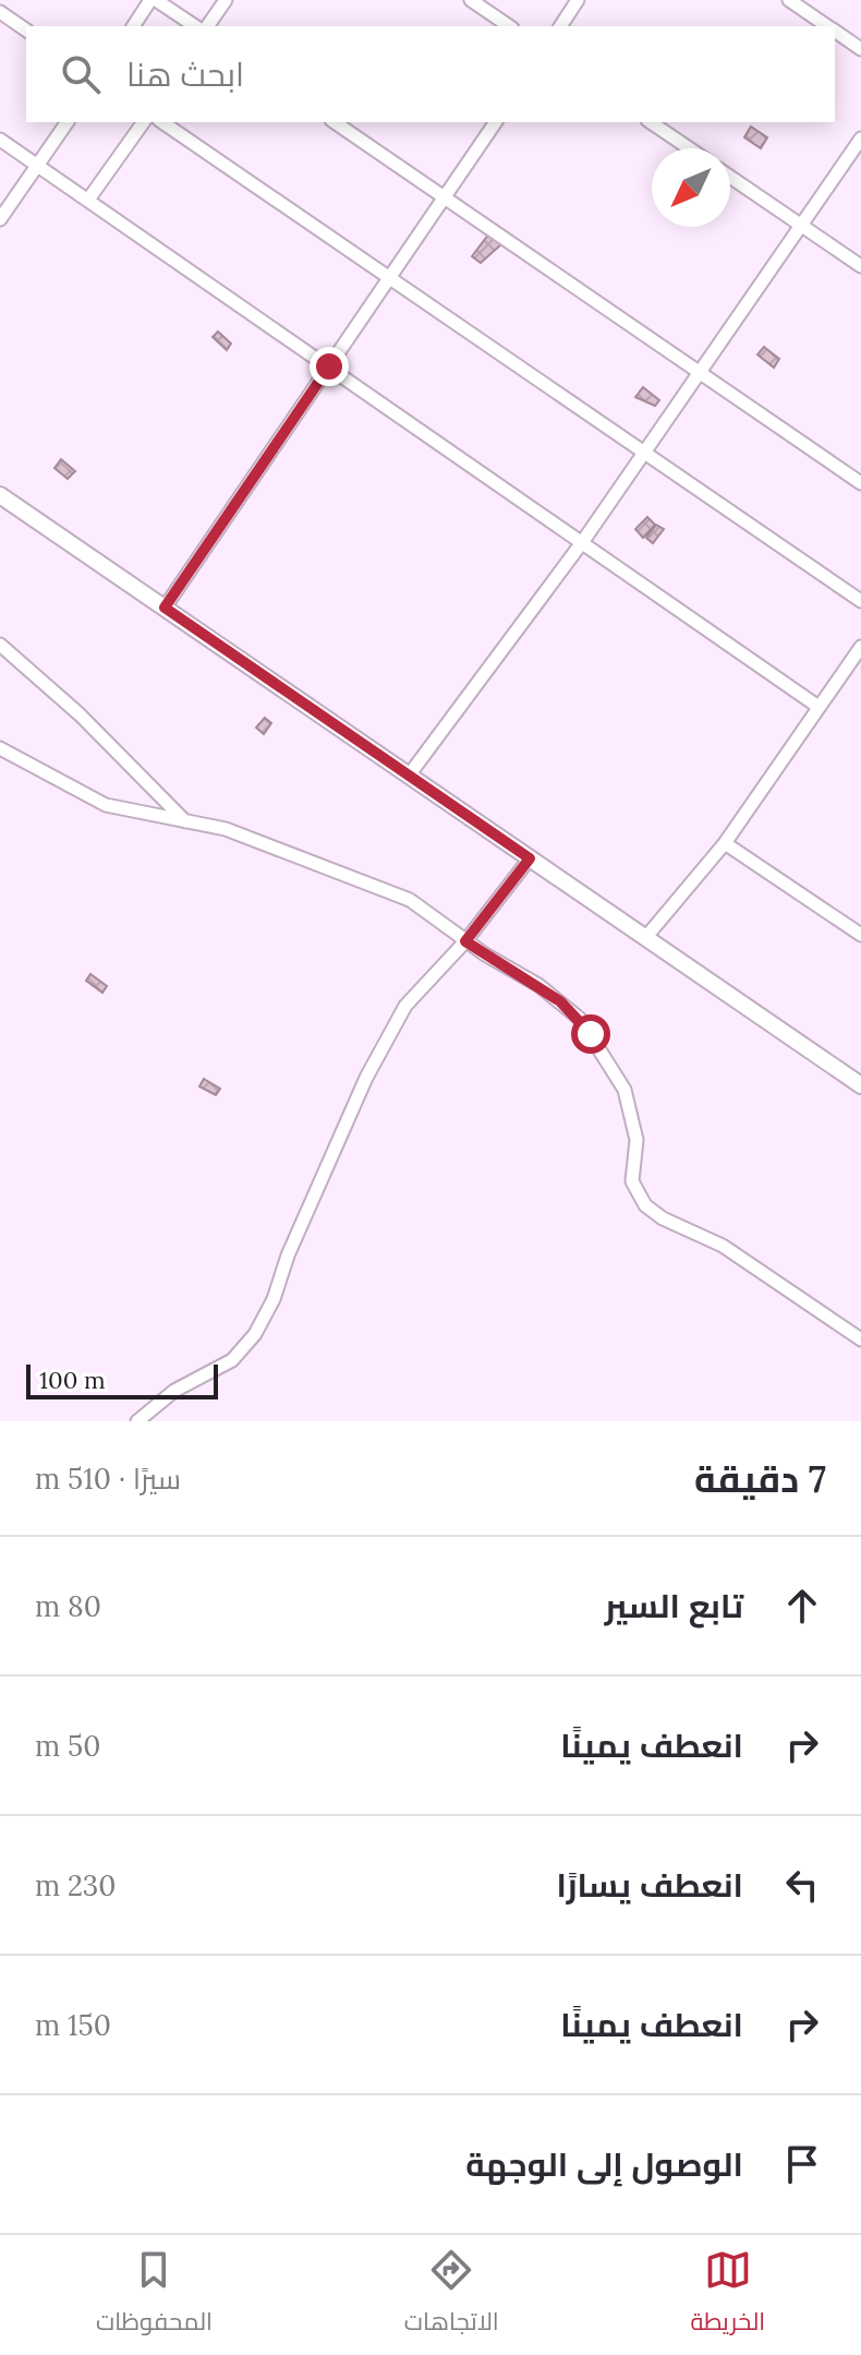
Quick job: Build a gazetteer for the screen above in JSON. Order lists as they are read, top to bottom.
{
  "scale_bar": "100 m",
  "north": "bottom left",
  "page": {
    "search": "ابحث هنا",
    "scale": "100 m",
    "heading": ["7 دقيقة", "سيرًا · 510 m"],
    "list": [
      ["تابع السير", "80 m"],
      ["انعطف يمينًا", "50 m"],
      ["انعطف يسارًا", "230 m"],
      ["انعطف يمينًا", "150 m"],
      "الوصول إلى الوجهة"
    ],
    "nav": ["الخريطة", "الاتجاهات", "المحفوظات"]
  }
}
